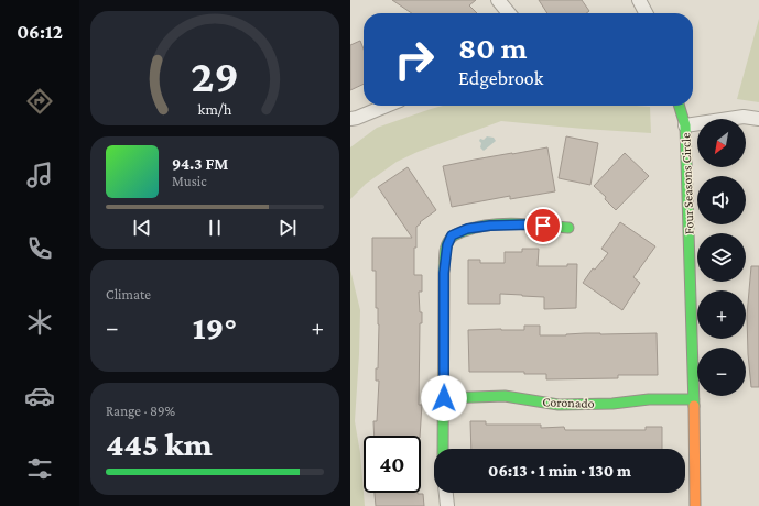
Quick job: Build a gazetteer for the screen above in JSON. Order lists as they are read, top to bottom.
{
  "streets": {
    "street": ["Four Seasons Circle", "Coronado"]
  },
  "crossings": [
    ["Four Seasons Circle", "Coronado"]
  ],
  "north": "bottom left",
  "page": {
    "tabs": "06:12",
    "turn": ["80 m", "Edgebrook"],
    "map_buttons": ["+", "−"],
    "song": ["94.3 FM", "Music"],
    "tile": [
      "Climate",
      ["Range · 89%", "445 km"]
    ],
    "heat": ["−", "19°", "+"],
    "limit": "40",
    "trip": "06:13 · 1 min · 130 m",
    "gauge": ["29", "km/h"]
  }
}
